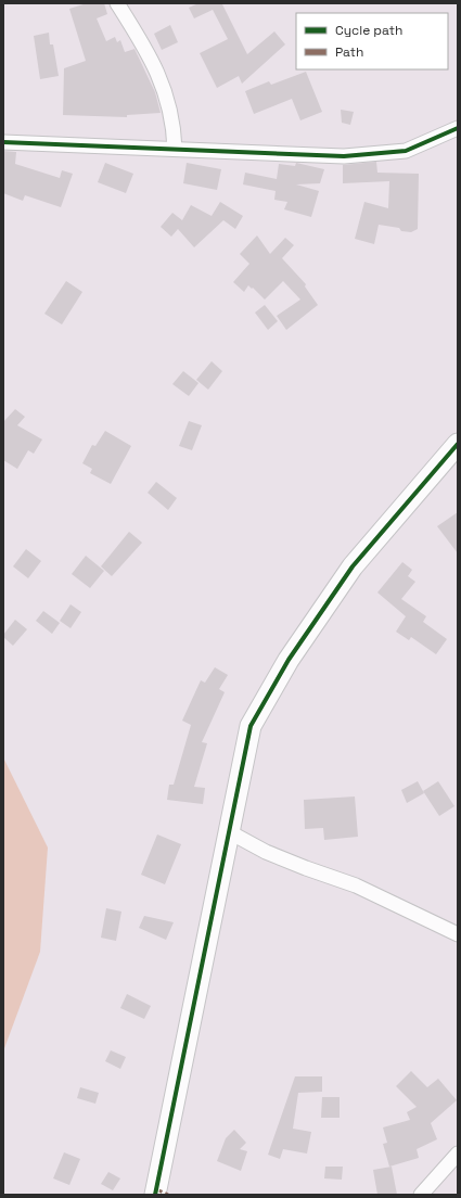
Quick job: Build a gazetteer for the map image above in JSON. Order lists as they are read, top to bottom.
{
  "legend": ["Cycle path", "Path"]
}
